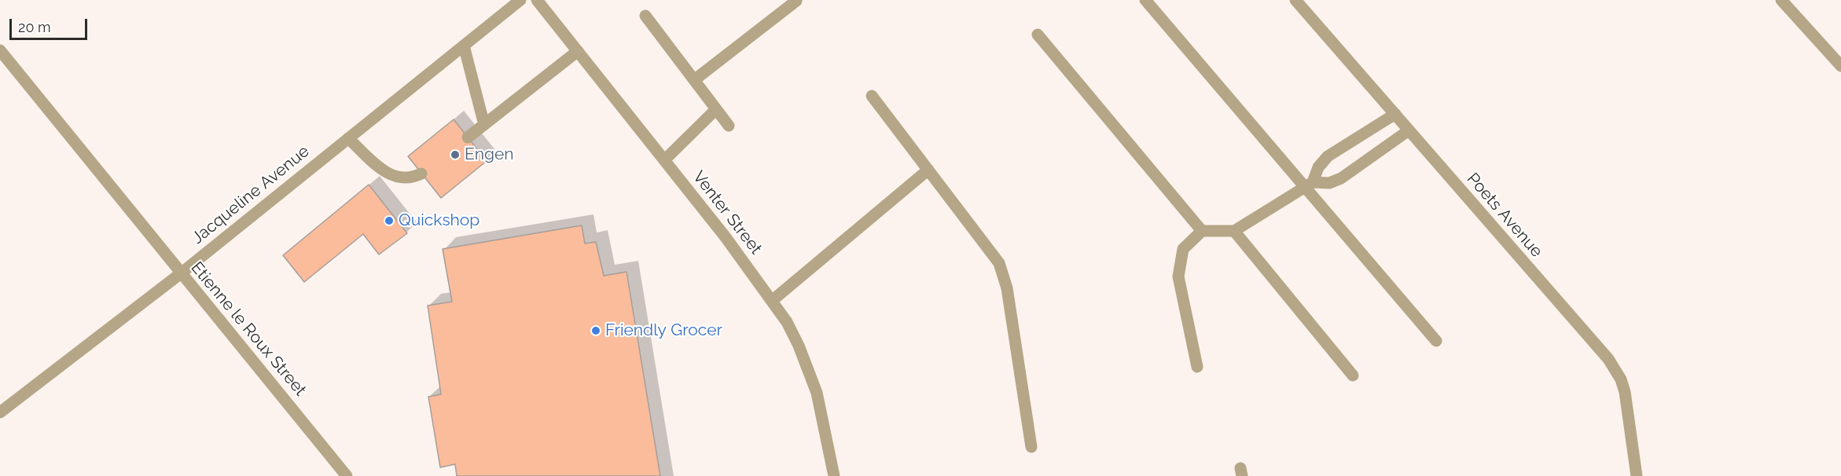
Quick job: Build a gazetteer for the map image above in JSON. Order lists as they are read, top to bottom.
{
  "streets": {
    "street": [
      "Jacqueline Avenue",
      "Venter Street",
      "Poets Avenue",
      "Etienne le Roux Street"
    ]
  },
  "crossings": [
    ["Jacqueline Avenue", "Etienne le Roux Street"]
  ],
  "places": ["Engen", "Quickshop", "Friendly Grocer"],
  "scale_bar": "20 m"
}
